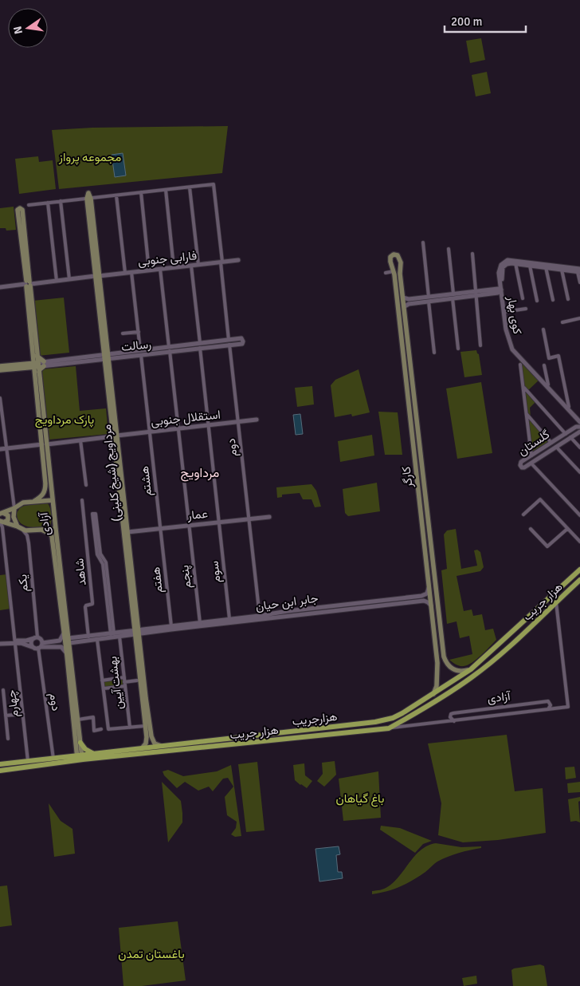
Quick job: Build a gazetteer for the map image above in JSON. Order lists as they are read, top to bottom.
{
  "streets": {
    "main road": [
      "مرداویج (شیخ کلینی)",
      "کارگر",
      "آزادی",
      "هزار جریب",
      "هزارجریب"
    ],
    "street": [
      "فارابی جنوبی",
      "کوی بهار",
      "رسالت",
      "استقلال جنوبی",
      "گلستان",
      "دوم",
      "هشتم",
      "عمار",
      "شاهد",
      "سوم",
      "پنجم",
      "هفتم",
      "یکم",
      "جابر ابن حیان",
      "بهشت آیین",
      "چهارم"
    ]
  },
  "crossings": [
    ["فارابی جنوبی", "مرداویج (شیخ کلینی)"],
    ["فارابی جنوبی", "آزادی"],
    ["رسالت", "مرداویج (شیخ کلینی)"],
    ["رسالت", "آزادی"],
    ["استقلال جنوبی", "دوم"],
    ["استقلال جنوبی", "مرداویج (شیخ کلینی)"],
    ["استقلال جنوبی", "هشتم"],
    ["استقلال جنوبی", "آزادی"],
    ["استقلال جنوبی", "پنجم"],
    ["دوم", "عمار"],
    ["دوم", "هزارجریب"],
    ["مرداویج (شیخ کلینی)", "عمار"],
    ["مرداویج (شیخ کلینی)", "جابر ابن حیان"],
    ["مرداویج (شیخ کلینی)", "هزارجریب"],
    ["کارگر", "هزارجریب"],
    ["هشتم", "عمار"],
    ["هشتم", "هفتم"],
    ["عمار", "سوم"],
    ["عمار", "پنجم"],
    ["عمار", "هفتم"],
    ["آزادی", "هزار جریب"],
    ["آزادی", "هزارجریب"],
    ["سوم", "جابر ابن حیان"],
    ["پنجم", "جابر ابن حیان"],
    ["هفتم", "جابر ابن حیان"],
    ["هزار جریب", "هزارجریب"],
    ["چهارم", "هزارجریب"]
  ],
  "districts": ["مرداویج"],
  "parks": [
    "مجموعه پرواز",
    "پارک مرداویج",
    "باغ گیاهان",
    "باغستان تمدن"
  ],
  "scale_bar": "200 m",
  "north": "left"
}
